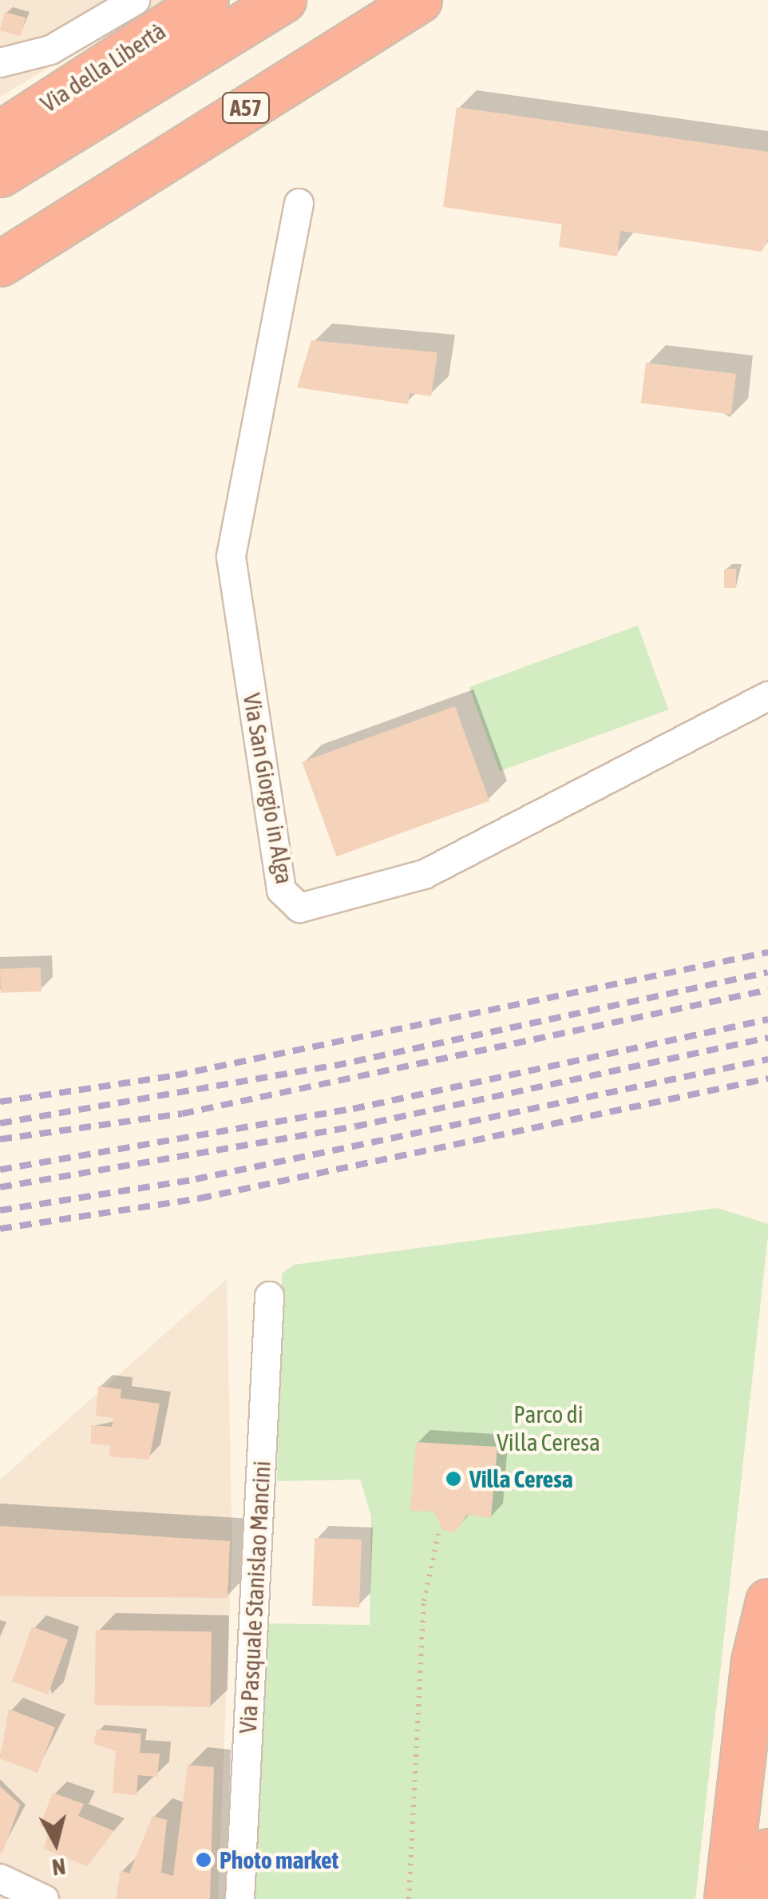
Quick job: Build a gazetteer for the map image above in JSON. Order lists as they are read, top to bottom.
{
  "streets": {
    "highway": ["Via della Libertà", "A57"],
    "street": ["Via San Giorgio in Alga", "Via Pasquale Stanislao Mancini"]
  },
  "parks": ["Parco di Villa Ceresa"],
  "places": ["Villa Ceresa", "Photo market"],
  "north": "bottom"
}
